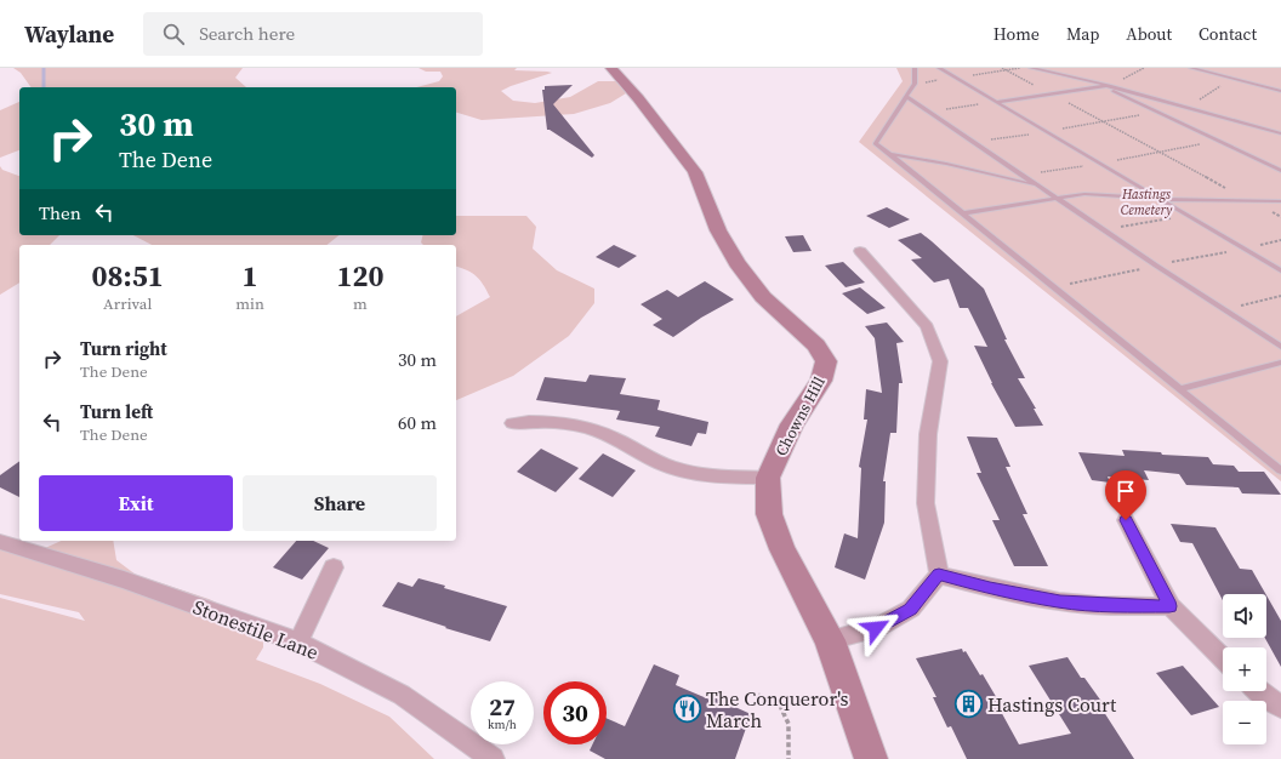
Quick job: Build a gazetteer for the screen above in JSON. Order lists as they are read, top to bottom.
{
  "streets": {
    "street": ["Chowns Hill", "Stonestile Lane"]
  },
  "parks": ["Hastings Cemetery"],
  "places": {
    "building": ["Hastings Court"],
    "restaurant": ["The Conqueror's March"]
  },
  "page": {
    "header": "Waylane",
    "search": "Search here",
    "nav": [
      "Home",
      "Map",
      "About",
      "Contact"
    ],
    "turn": ["30 m", "The Dene"],
    "then": "Then",
    "eta": [
      "08:51",
      "Arrival",
      "1",
      "min",
      "120",
      "m"
    ],
    "list": [
      {
        "name": "Turn right",
        "note": "The Dene",
        "value": "30 m"
      },
      {
        "name": "Turn left",
        "note": "The Dene",
        "value": "60 m"
      }
    ],
    "buttons": ["Exit", "Share"],
    "map_buttons": ["+", "−"],
    "speed": "27 km/h",
    "limit": "30"
  }
}
